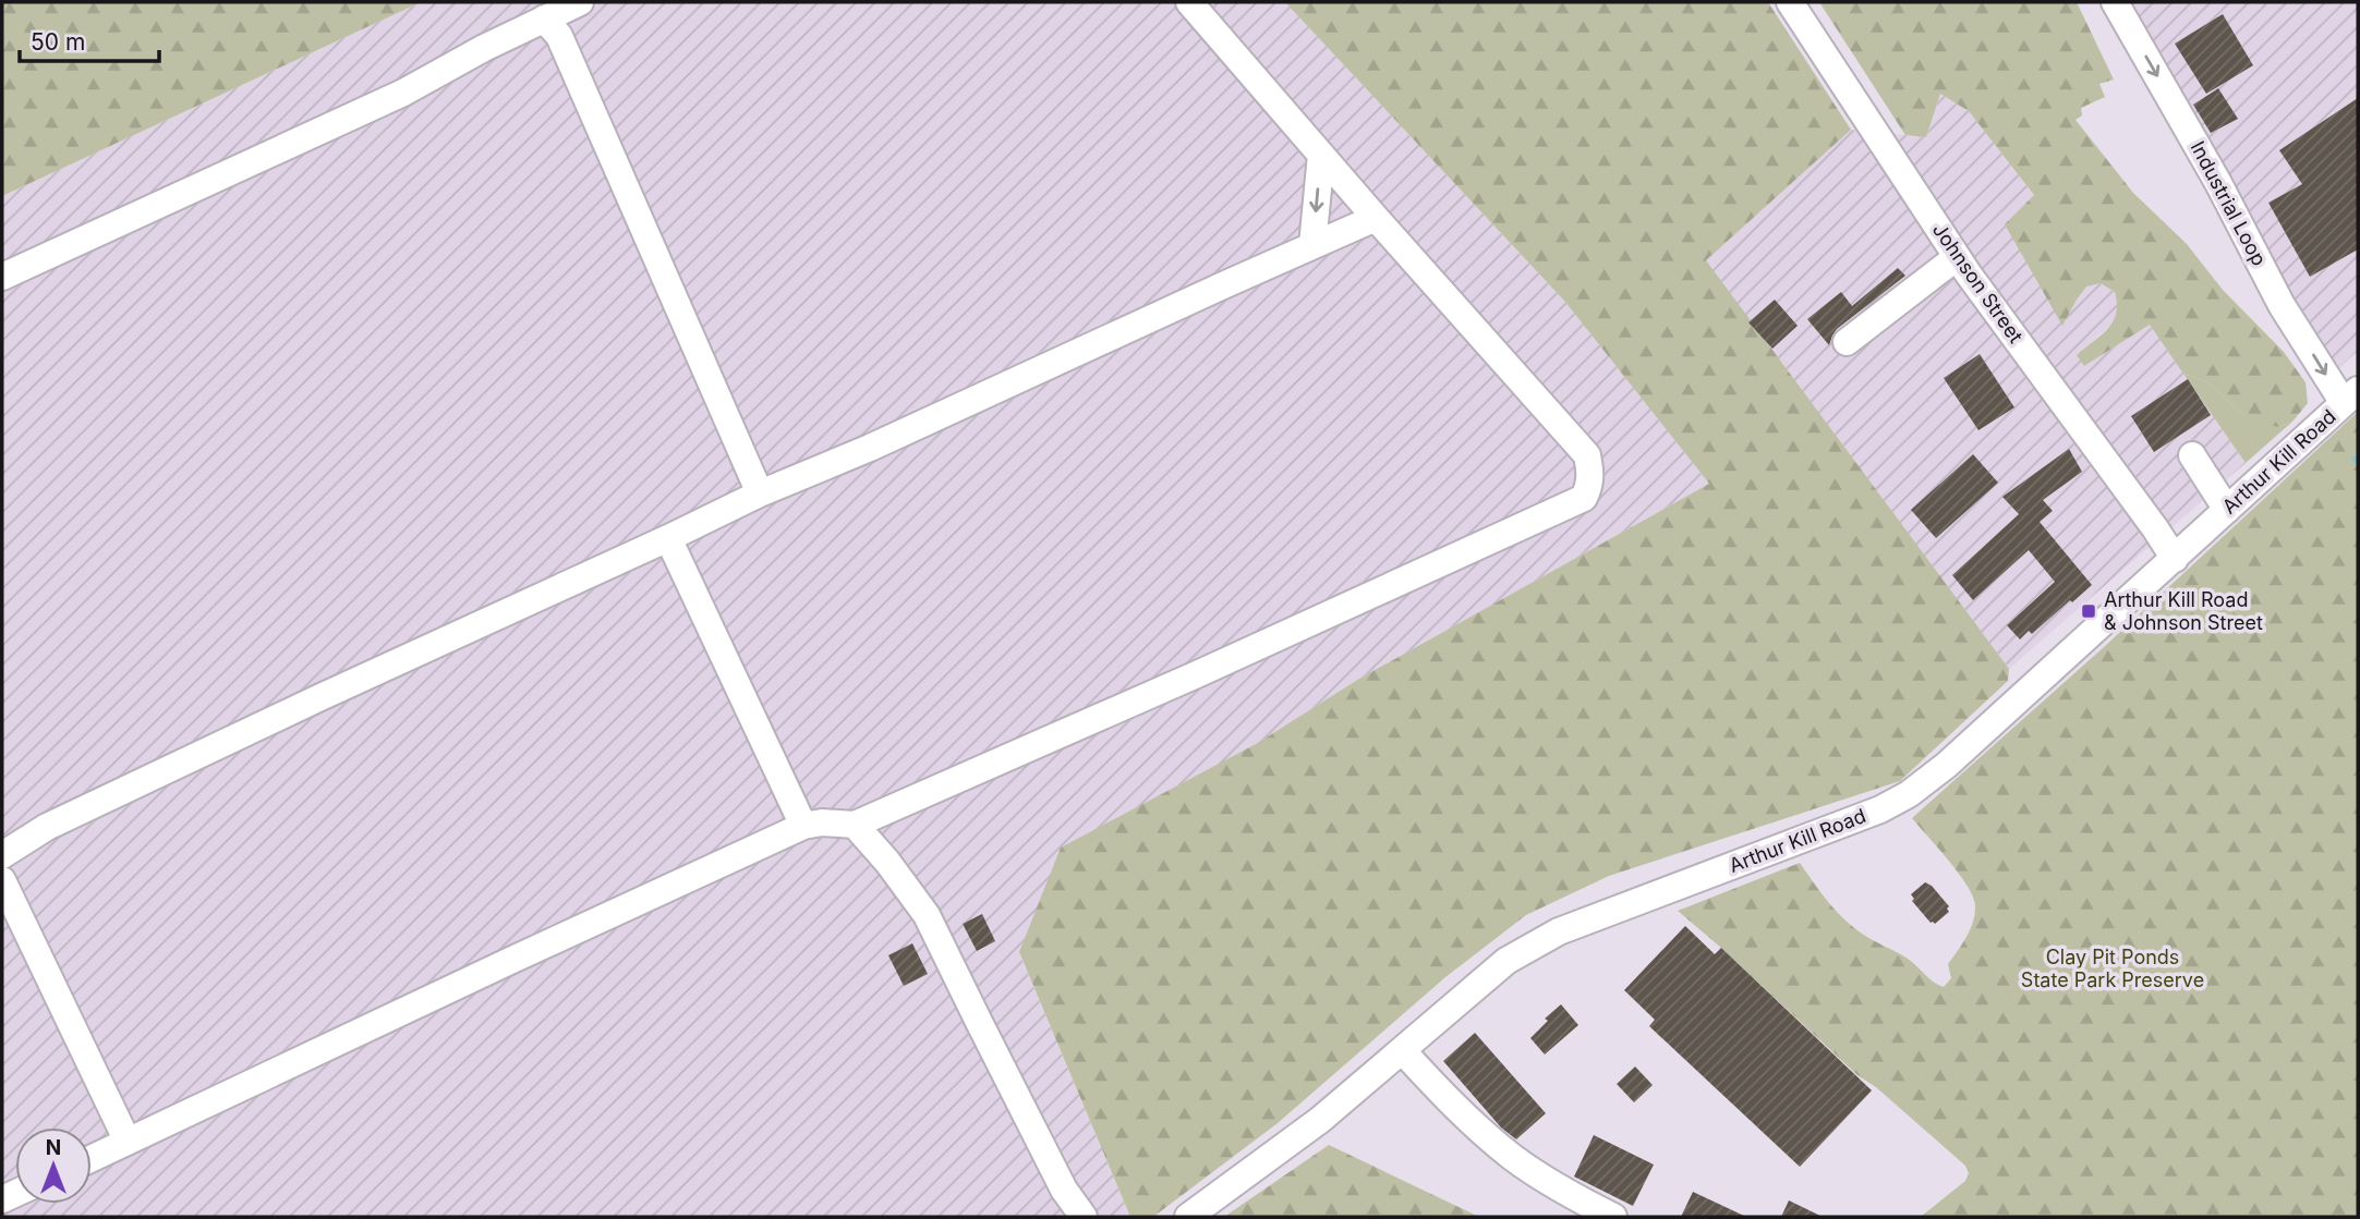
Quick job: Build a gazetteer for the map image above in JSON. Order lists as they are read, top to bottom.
{
  "streets": {
    "street": ["Industrial Loop", "Johnson Street", "Arthur Kill Road"]
  },
  "crossings": [
    ["Industrial Loop", "Arthur Kill Road"],
    ["Johnson Street", "Arthur Kill Road"]
  ],
  "one_way": ["Industrial Loop"],
  "parks": ["Clay Pit Ponds State Park Preserve"],
  "places": {
    "transit": ["Arthur Kill Road & Johnson Street"]
  },
  "scale_bar": "50 m",
  "north": "top"
}
